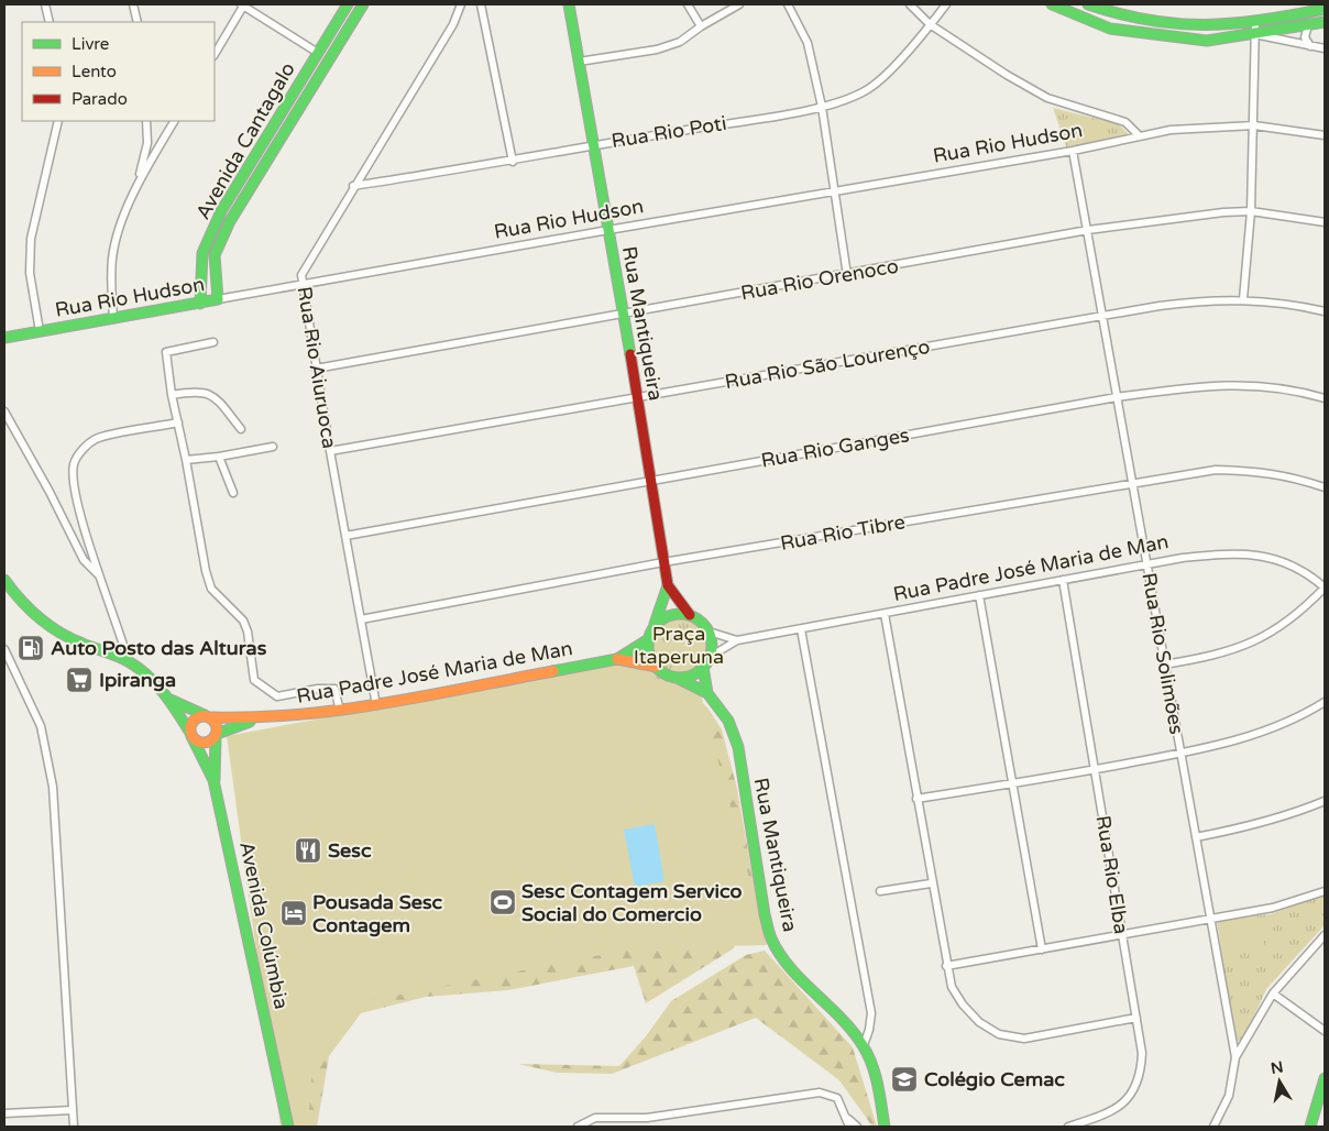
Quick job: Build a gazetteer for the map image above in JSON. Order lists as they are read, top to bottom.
{
  "streets": {
    "street": [
      "Rua Rio Poti",
      "Avenida Cantagalo",
      "Rua Rio Hudson",
      "Rua Rio Orenoco",
      "Rua Mantiqueira",
      "Rua Rio São Lourenço",
      "Rua Rio Aiuruoca",
      "Rua Rio Ganges",
      "Rua Rio Tibre",
      "Rua Padre José Maria de Man",
      "Rua Rio Solimões",
      "Rua Rio Elba",
      "Avenida Colúmbia"
    ]
  },
  "crossings": [
    ["Rua Rio Poti", "Rua Mantiqueira"],
    ["Rua Rio Poti", "Rua Rio Aiuruoca"],
    ["Avenida Cantagalo", "Rua Rio Hudson"],
    ["Rua Rio Hudson", "Rua Mantiqueira"],
    ["Rua Rio Hudson", "Rua Rio Aiuruoca"],
    ["Rua Rio Hudson", "Rua Rio Solimões"],
    ["Rua Rio Orenoco", "Rua Mantiqueira"],
    ["Rua Rio Orenoco", "Rua Rio Aiuruoca"],
    ["Rua Rio Orenoco", "Rua Rio Solimões"],
    ["Rua Mantiqueira", "Rua Rio São Lourenço"],
    ["Rua Mantiqueira", "Rua Rio Ganges"],
    ["Rua Mantiqueira", "Rua Rio Tibre"],
    ["Rua Mantiqueira", "Rua Padre José Maria de Man"],
    ["Rua Rio São Lourenço", "Rua Rio Aiuruoca"],
    ["Rua Rio São Lourenço", "Rua Rio Solimões"],
    ["Rua Rio Aiuruoca", "Rua Rio Ganges"],
    ["Rua Rio Aiuruoca", "Rua Rio Tibre"],
    ["Rua Rio Aiuruoca", "Rua Padre José Maria de Man"],
    ["Rua Rio Ganges", "Rua Rio Solimões"],
    ["Rua Rio Tibre", "Rua Rio Solimões"],
    ["Rua Padre José Maria de Man", "Rua Rio Solimões"],
    ["Rua Padre José Maria de Man", "Rua Rio Elba"],
    ["Rua Padre José Maria de Man", "Avenida Colúmbia"]
  ],
  "parks": ["Praça Itaperuna"],
  "places": {
    "fuel station": ["Auto Posto das Alturas"],
    "supermarket": ["Ipiranga"],
    "restaurant": ["Sesc"],
    "sports": ["Sesc Contagem Servico Social do Comercio"],
    "hotel": ["Pousada Sesc Contagem"],
    "school or university": ["Colégio Cemac"]
  },
  "legend": ["Livre", "Lento", "Parado"],
  "north": "top"
}
